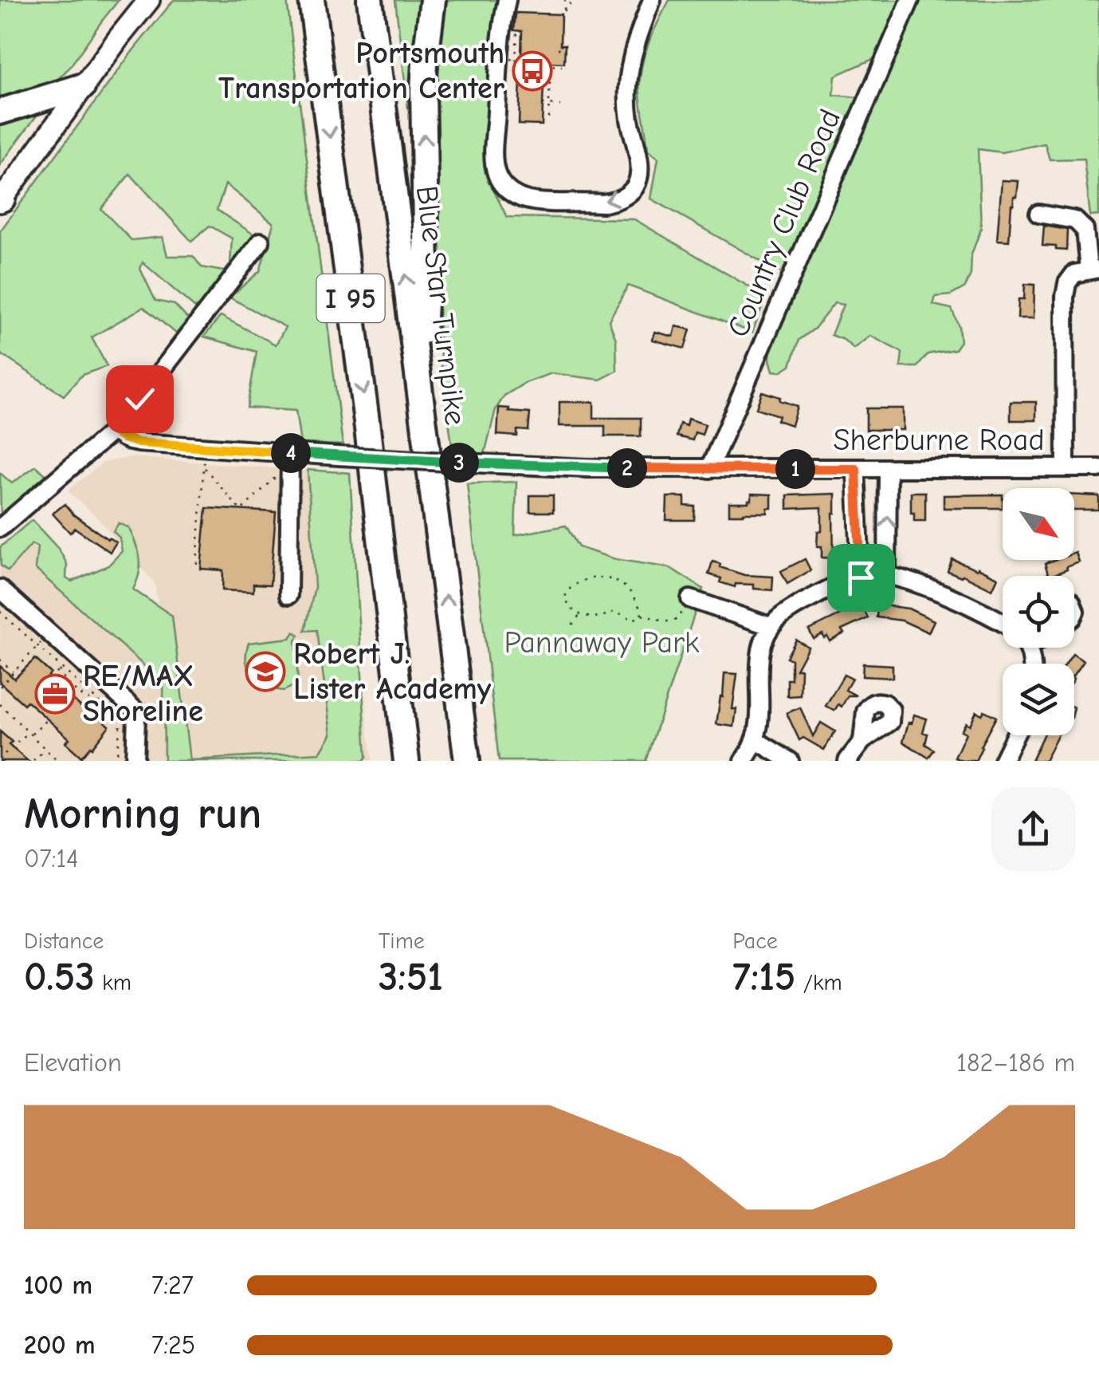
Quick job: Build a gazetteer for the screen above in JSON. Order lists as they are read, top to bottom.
{
  "streets": {
    "highway": ["I 95", "Blue Star Turnpike"],
    "street": ["Country Club Road", "Sherburne Road"]
  },
  "crossings": [
    ["Country Club Road", "Sherburne Road"]
  ],
  "parks": ["Pannaway Park"],
  "places": {
    "bus stop": ["Portsmouth Transportation Center"],
    "school or university": ["Robert J. Lister Academy"],
    "office": ["RE/MAX Shoreline"]
  },
  "north": "bottom right",
  "page": {
    "pins": [
      "4",
      "3",
      "2",
      "1"
    ],
    "heading": ["Morning run", "07:14"],
    "stats": [
      ["Distance", "0.53 km"],
      ["Time", "3:51"],
      ["Pace", "7:15 /km"]
    ],
    "chart": ["Elevation", "182–186 m"],
    "list": [
      {
        "name": "100 m",
        "note": "7:27"
      },
      {
        "name": "200 m",
        "note": "7:25"
      }
    ]
  }
}
